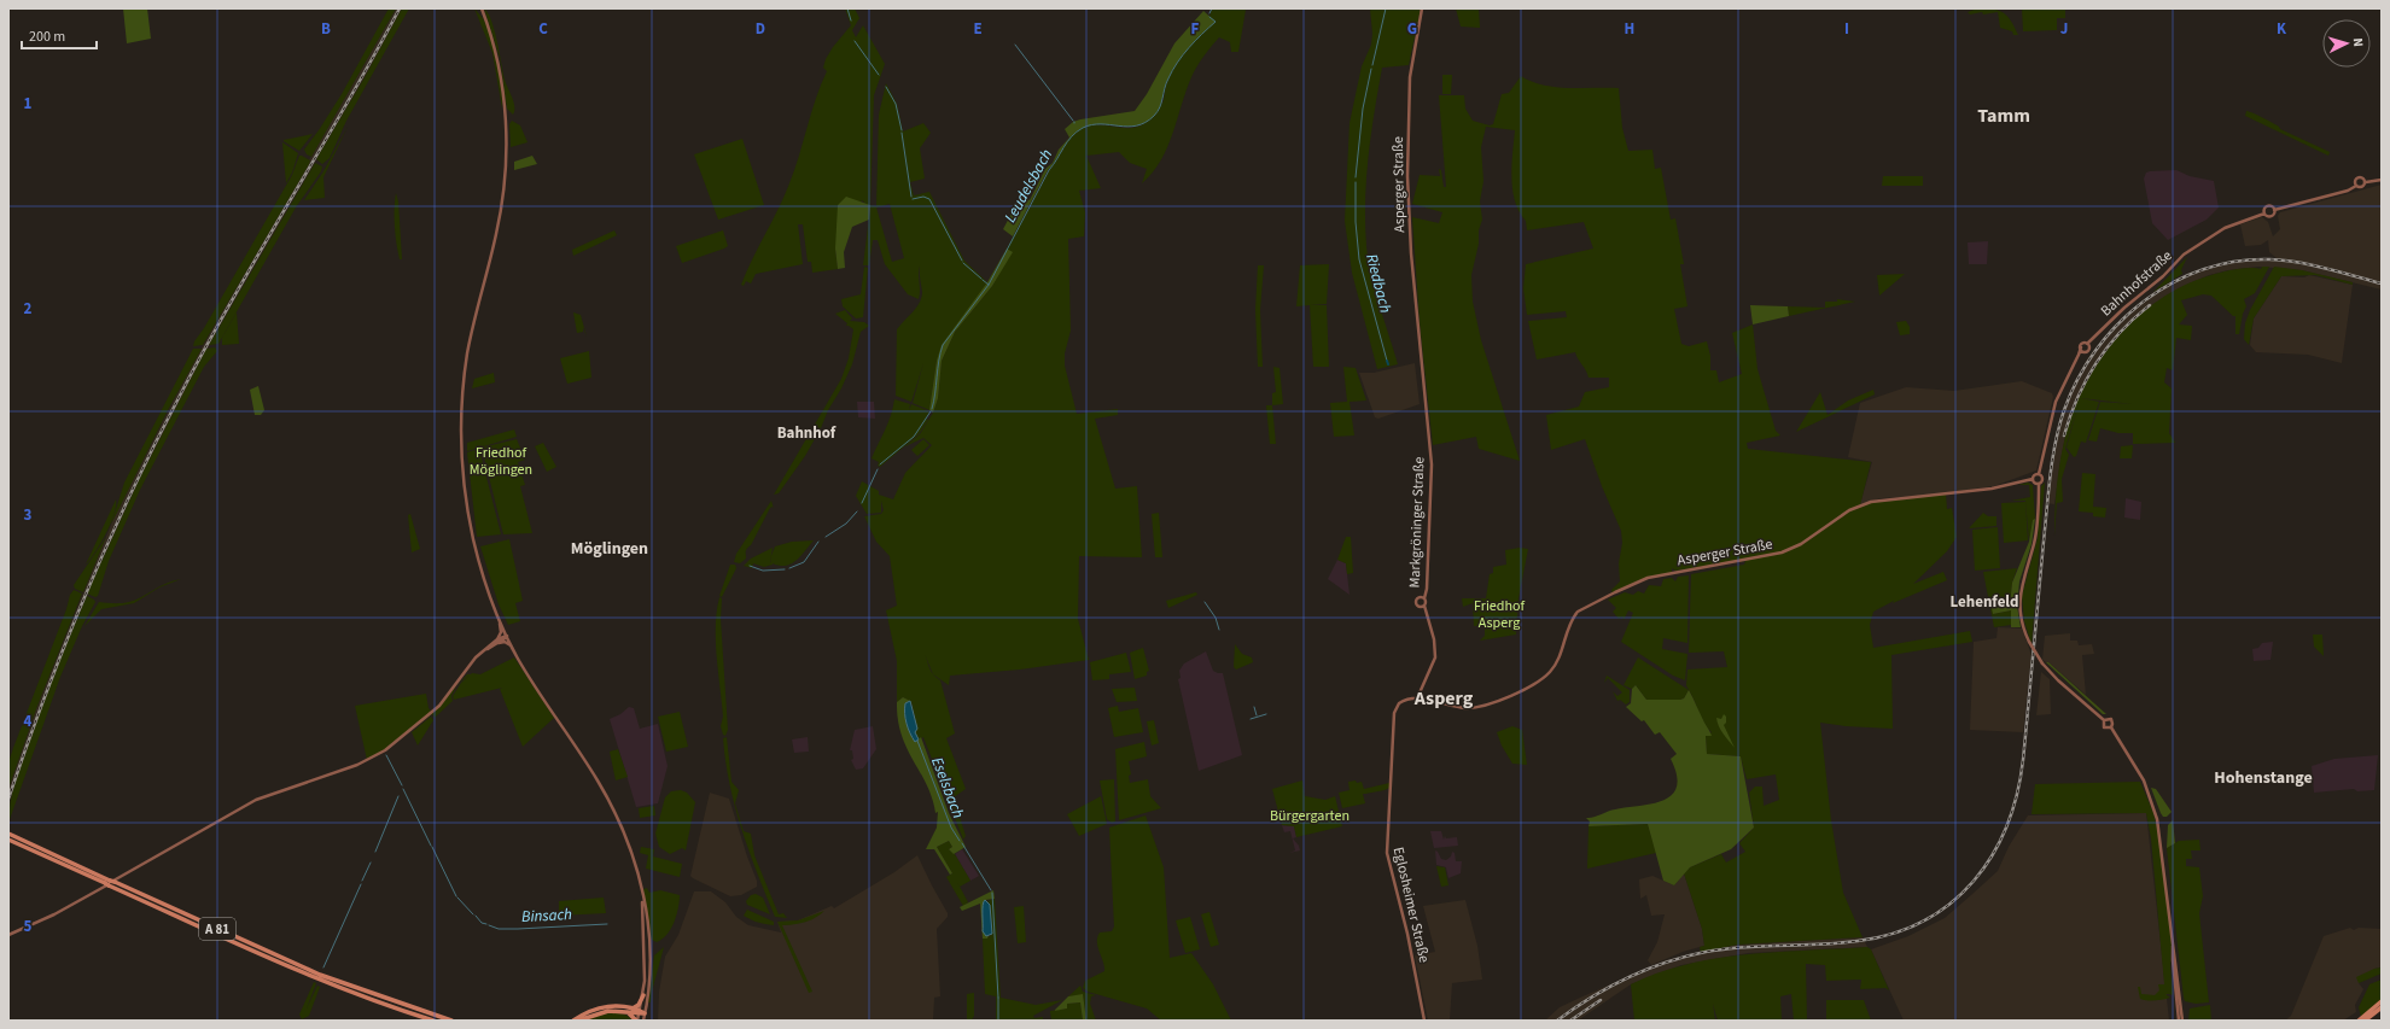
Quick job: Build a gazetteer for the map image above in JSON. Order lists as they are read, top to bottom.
{
  "streets": {
    "highway": ["A 81"],
    "main road": [
      "Asperger Straße",
      "Bahnhofstraße",
      "Markgröninger Straße",
      "Eglosheimer Straße"
    ]
  },
  "crossings": [
    ["Asperger Straße", "Markgröninger Straße"],
    ["Asperger Straße", "Eglosheimer Straße"],
    ["Markgröninger Straße", "Eglosheimer Straße"]
  ],
  "districts": [
    "Tamm",
    "Bahnhof",
    "Möglingen",
    "Lehenfeld",
    "Asperg",
    "Hohenstange"
  ],
  "water": [
    "Leudelsbach",
    "Riedbach",
    "Eselsbach",
    "Binsach"
  ],
  "parks": ["Friedhof Möglingen", "Friedhof Asperg", "Bürgergarten"],
  "scale_bar": "200 m",
  "north": "right",
  "grid": {
    "columns": [
      "B",
      "C",
      "D",
      "E",
      "F",
      "G",
      "H",
      "I",
      "J",
      "K"
    ],
    "rows": [
      "1",
      "2",
      "3",
      "4",
      "5"
    ]
  }
}
